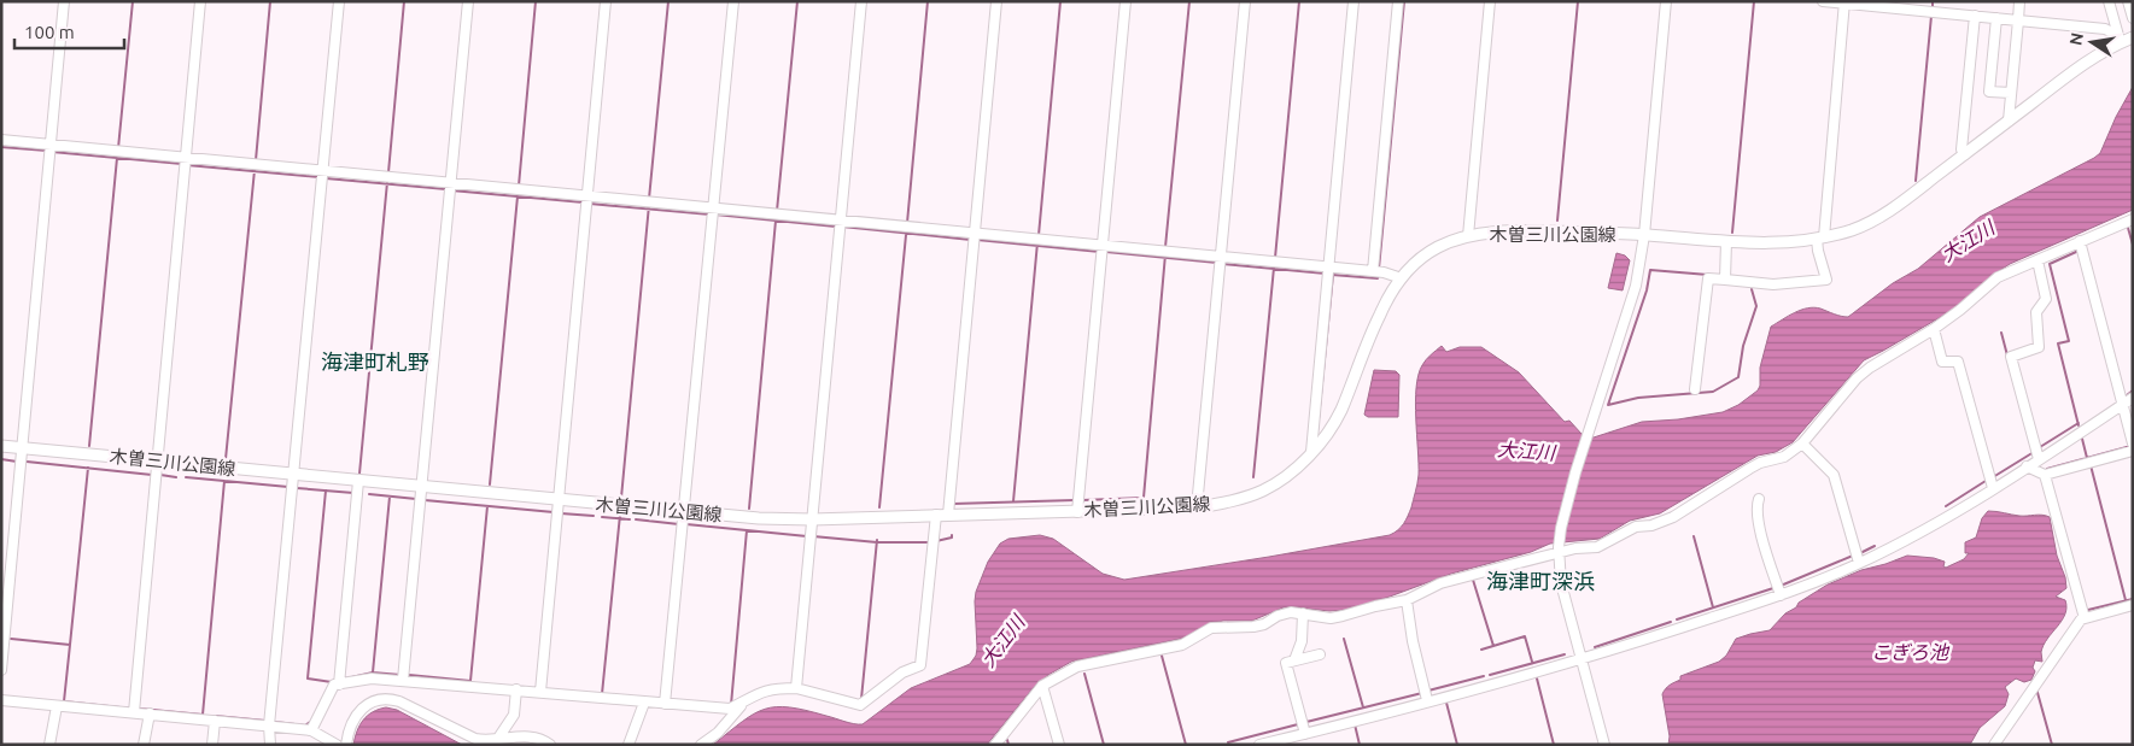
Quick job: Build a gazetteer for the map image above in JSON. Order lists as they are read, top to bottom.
{
  "streets": {
    "main road": ["木曽三川公園線"]
  },
  "districts": ["海津町札野", "海津町深浜"],
  "water": ["大江川", "こぎろ池"],
  "scale_bar": "100 m",
  "north": "left"
}
